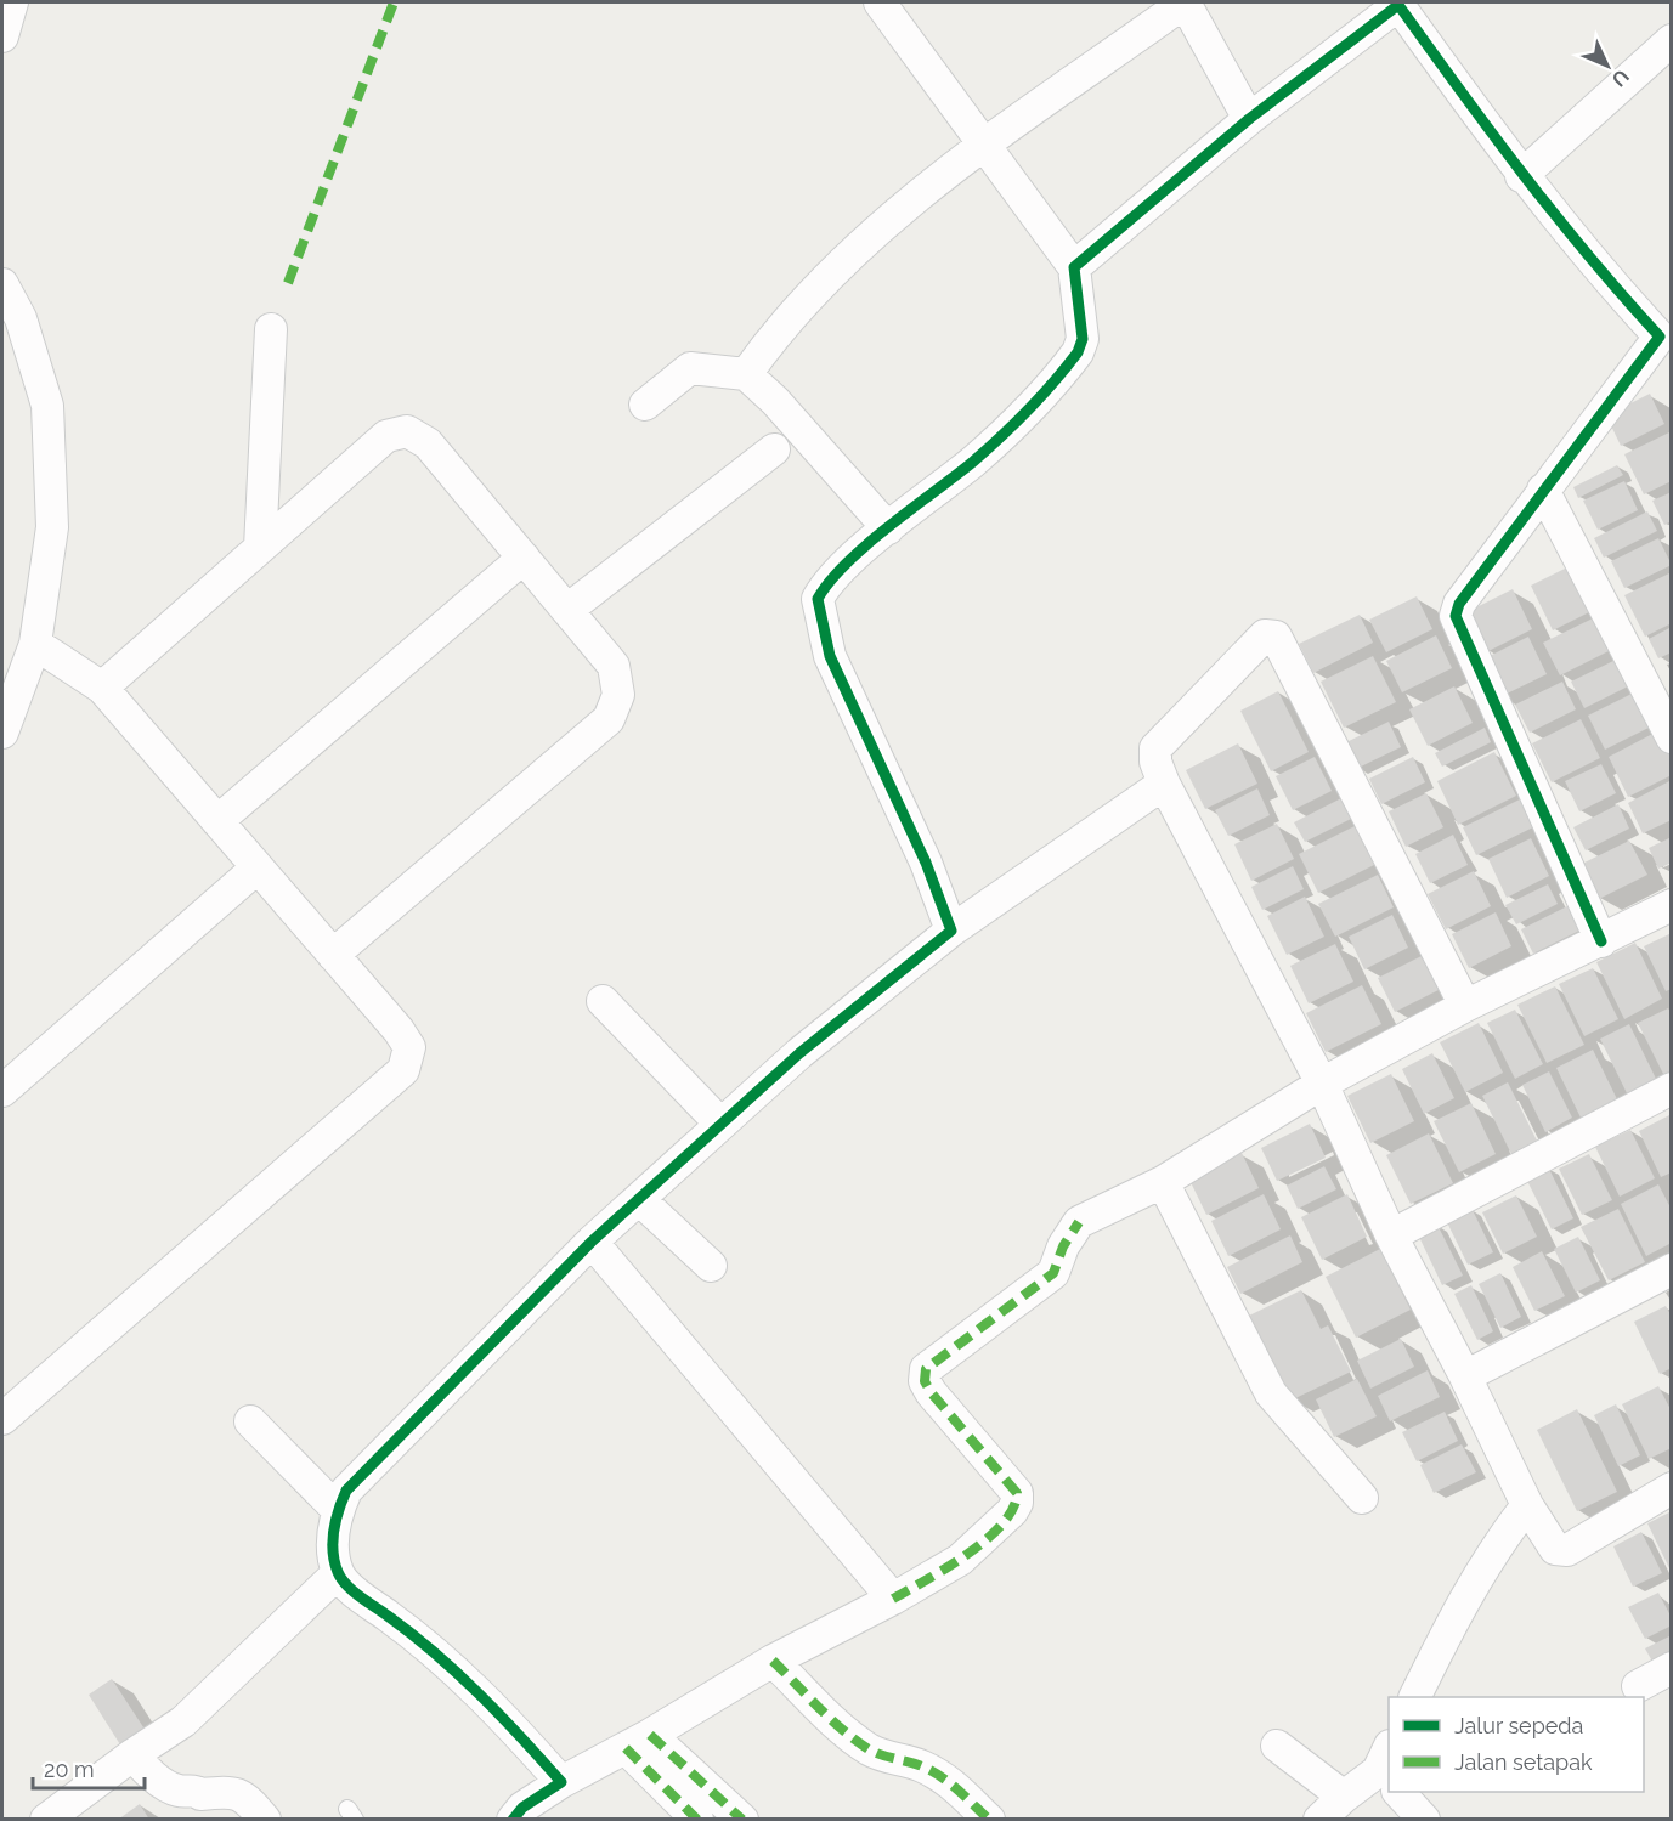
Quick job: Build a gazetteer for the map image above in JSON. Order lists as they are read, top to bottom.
{
  "legend": ["Jalur sepeda", "Jalan setapak"],
  "scale_bar": "20 m",
  "north": "bottom right"
}
